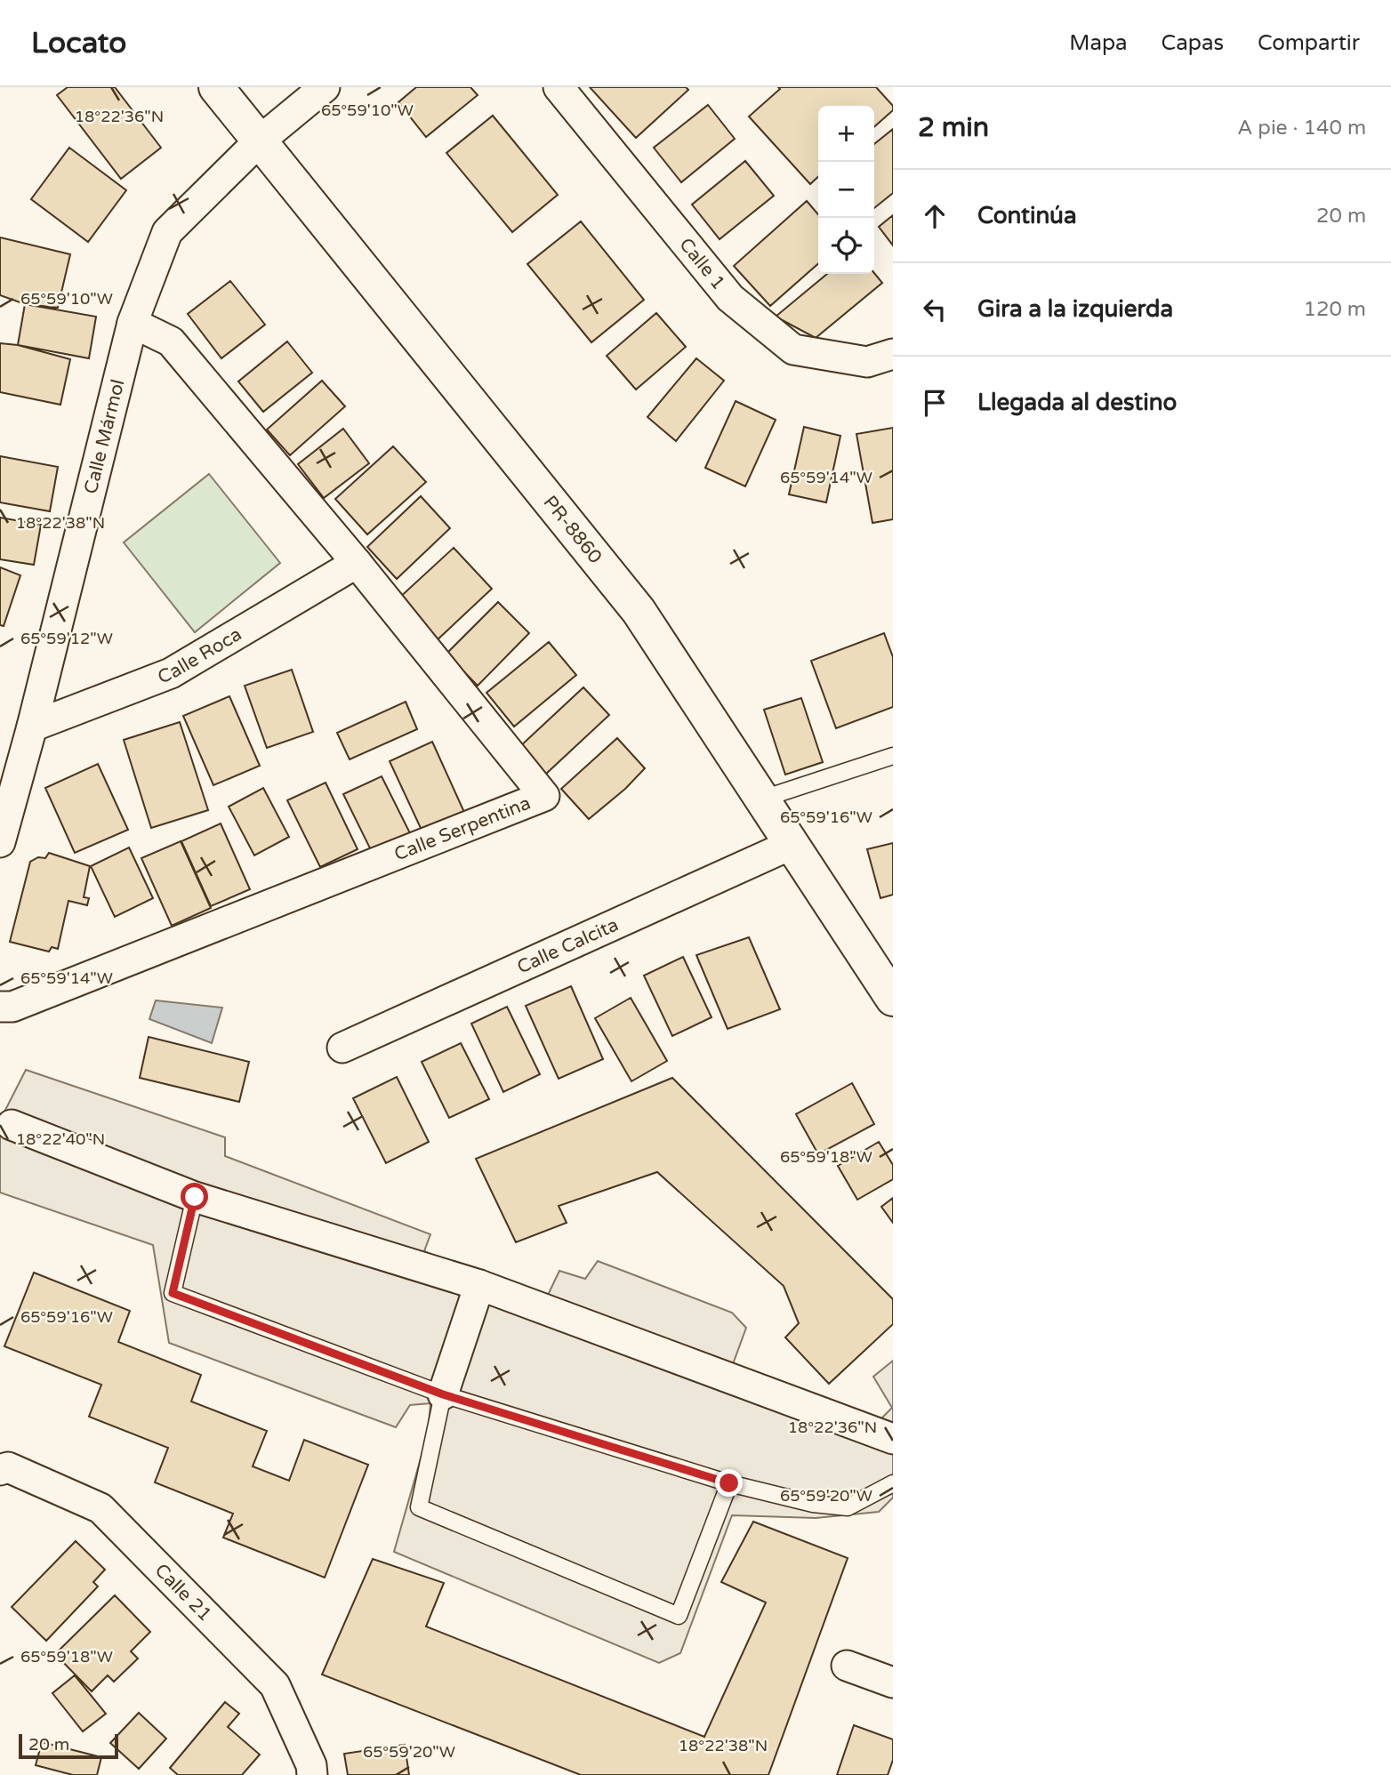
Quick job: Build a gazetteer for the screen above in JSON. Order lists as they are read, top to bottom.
{
  "streets": {
    "street": [
      "Calle 1",
      "Calle Mármol",
      "PR-8860",
      "Calle Roca",
      "Calle Serpentina",
      "Calle Calcita",
      "Calle 21"
    ]
  },
  "crossings": [
    ["Calle Mármol", "PR-8860"],
    ["Calle Mármol", "Calle Roca"],
    ["Calle Mármol", "Calle Serpentina"],
    ["PR-8860", "Calle Calcita"],
    ["Calle Roca", "Calle Serpentina"]
  ],
  "scale_bar": "20 m",
  "page": {
    "header": "Locato",
    "nav": ["Mapa", "Capas", "Compartir"],
    "heading": ["2 min", "A pie · 140 m"],
    "map_buttons": ["+", "−"],
    "list": [
      ["Continúa", "20 m"],
      ["Gira a la izquierda", "120 m"],
      "Llegada al destino"
    ],
    "scale": "20 m"
  },
  "coordinates": [
    "65°59'10\"W",
    "18°22'36\"N",
    "65°59'14\"W",
    "18°22'38\"N",
    "65°59'12\"W",
    "65°59'16\"W",
    "18°22'40\"N",
    "65°59'18\"W",
    "65°59'20\"W"
  ]
}
